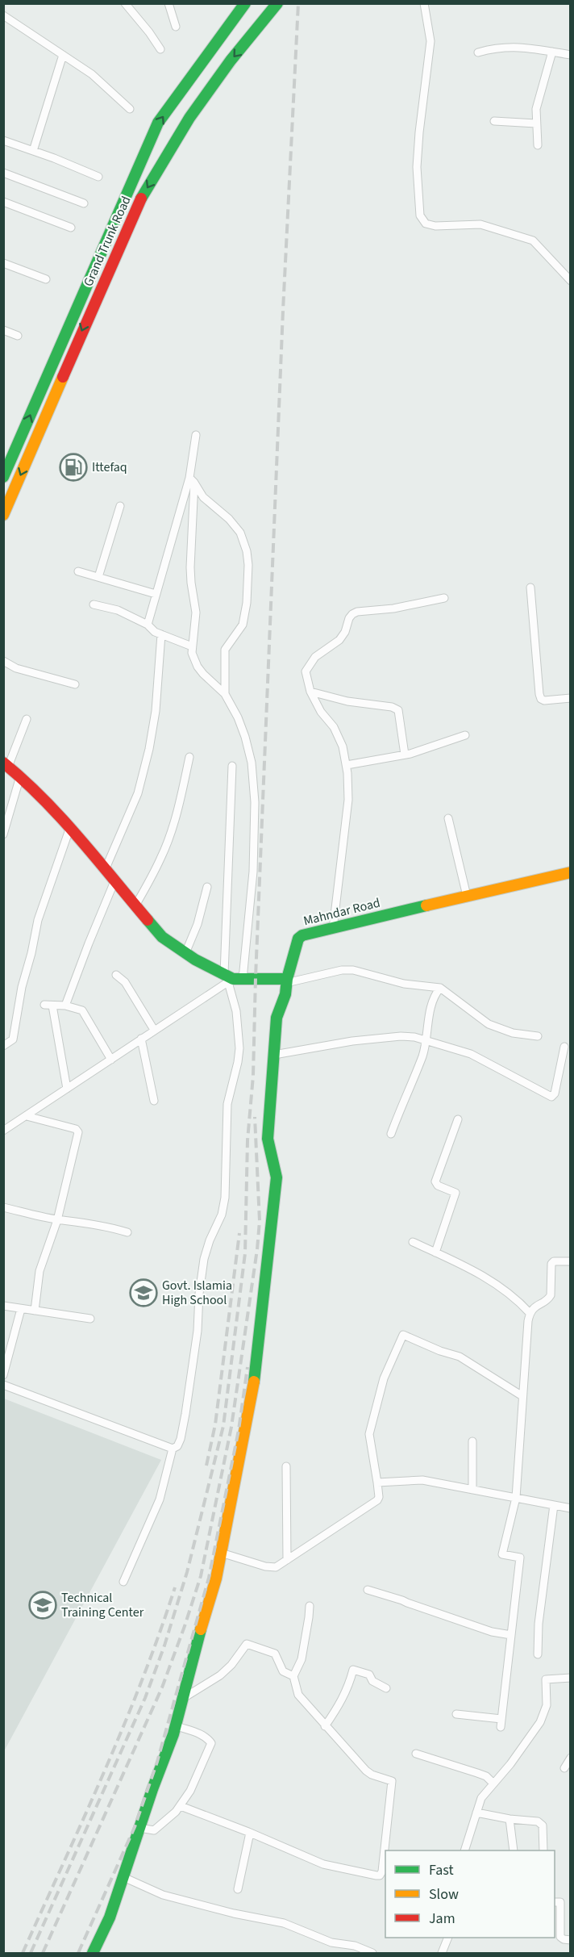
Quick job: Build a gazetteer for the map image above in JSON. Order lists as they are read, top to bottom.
{
  "streets": {
    "main road": ["Grand Trunk Road", "Mahndar Road"]
  },
  "places": {
    "fuel station": ["Ittefaq"],
    "school or university": ["Govt. Islamia High School", "Technical Training Center"]
  },
  "legend": ["Fast", "Slow", "Jam"]
}
